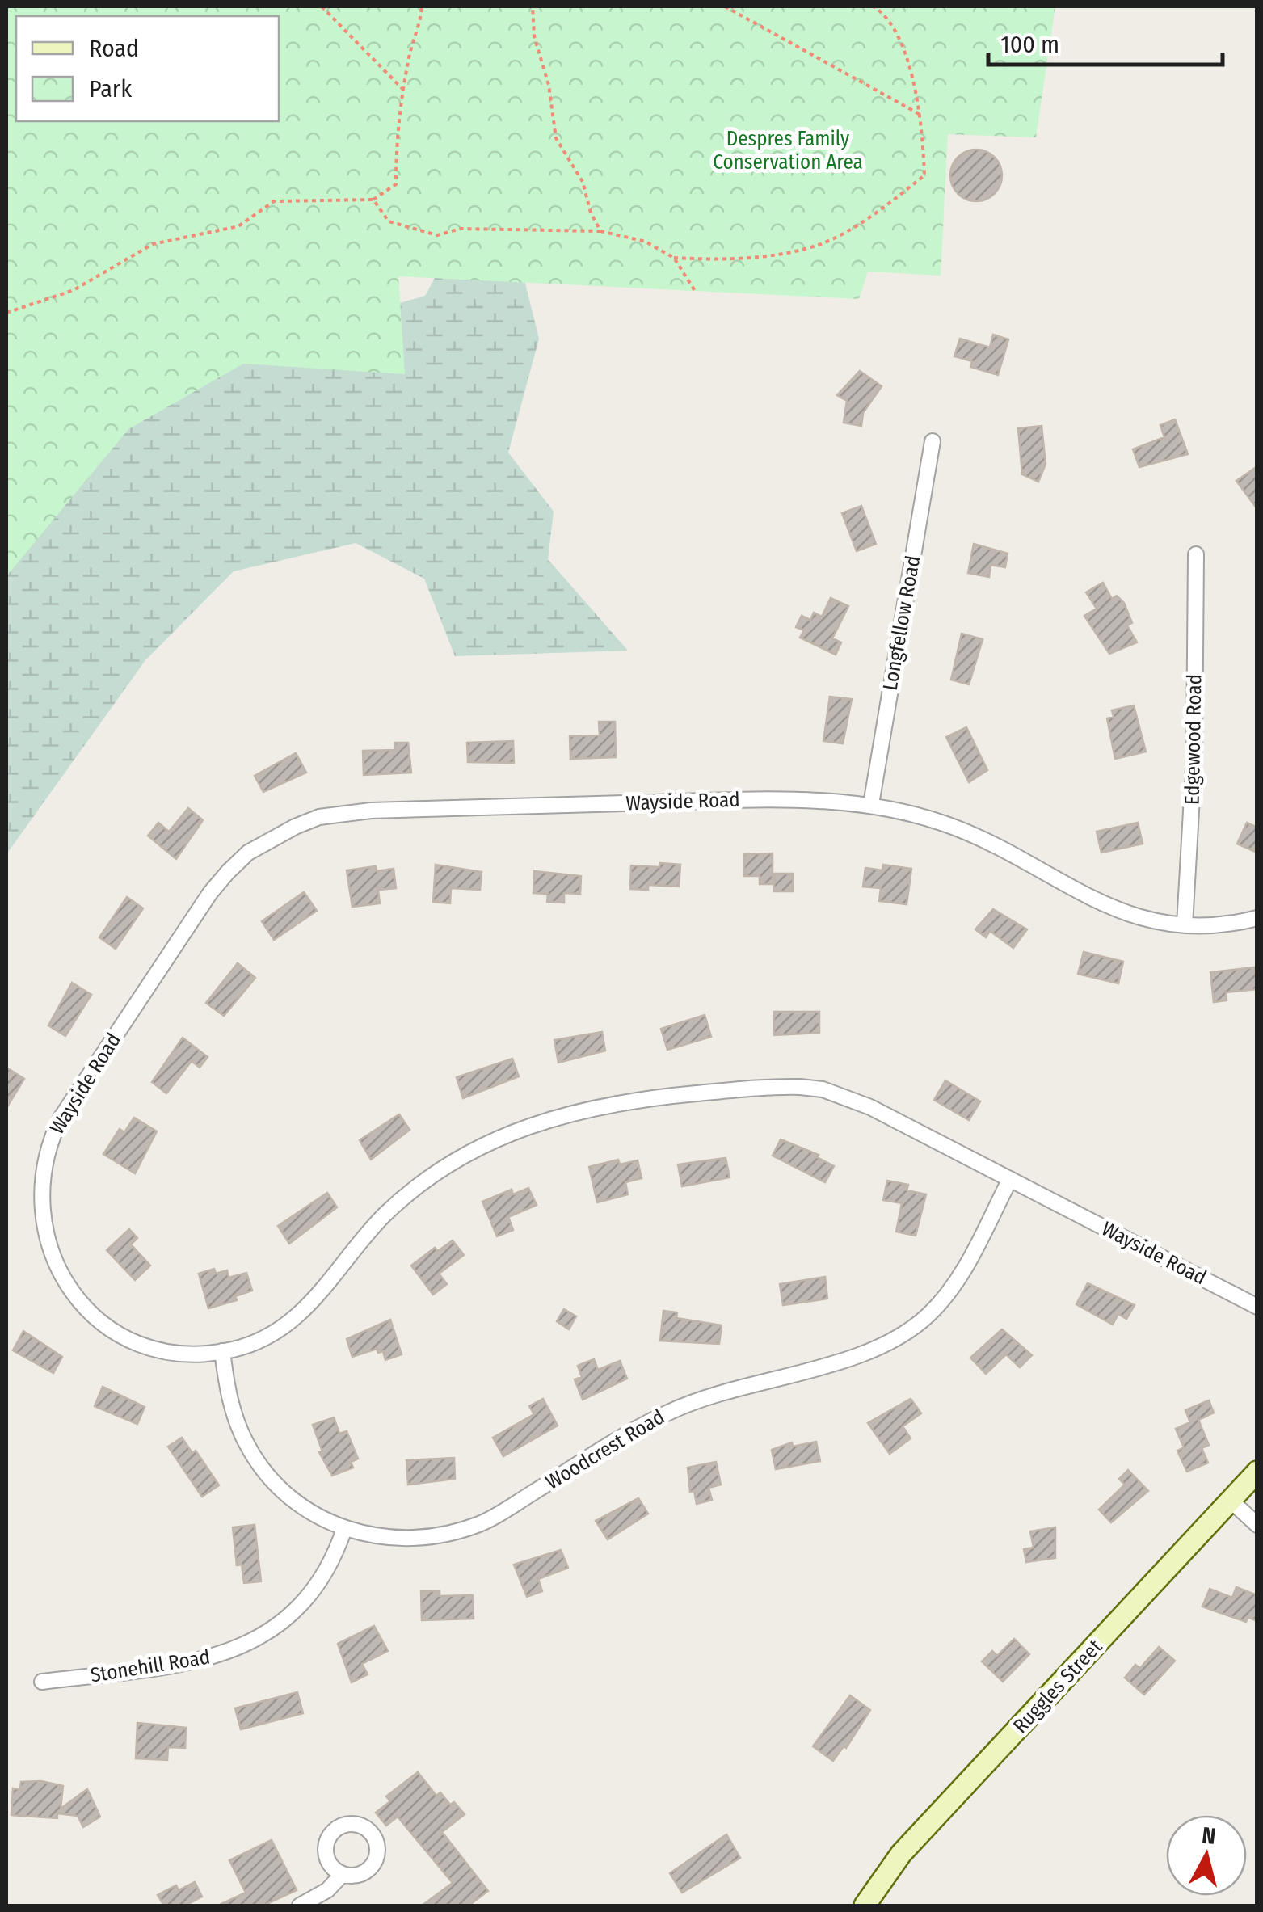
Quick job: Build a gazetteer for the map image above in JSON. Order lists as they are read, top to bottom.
{
  "streets": {
    "street": [
      "Longfellow Road",
      "Edgewood Road",
      "Wayside Road",
      "Woodcrest Road",
      "Stonehill Road",
      "Ruggles Street"
    ]
  },
  "crossings": [
    ["Longfellow Road", "Wayside Road"],
    ["Edgewood Road", "Wayside Road"],
    ["Wayside Road", "Woodcrest Road"],
    ["Woodcrest Road", "Stonehill Road"]
  ],
  "parks": ["Despres Family Conservation Area"],
  "legend": ["Road", "Park"],
  "scale_bar": "100 m",
  "north": "top"
}
